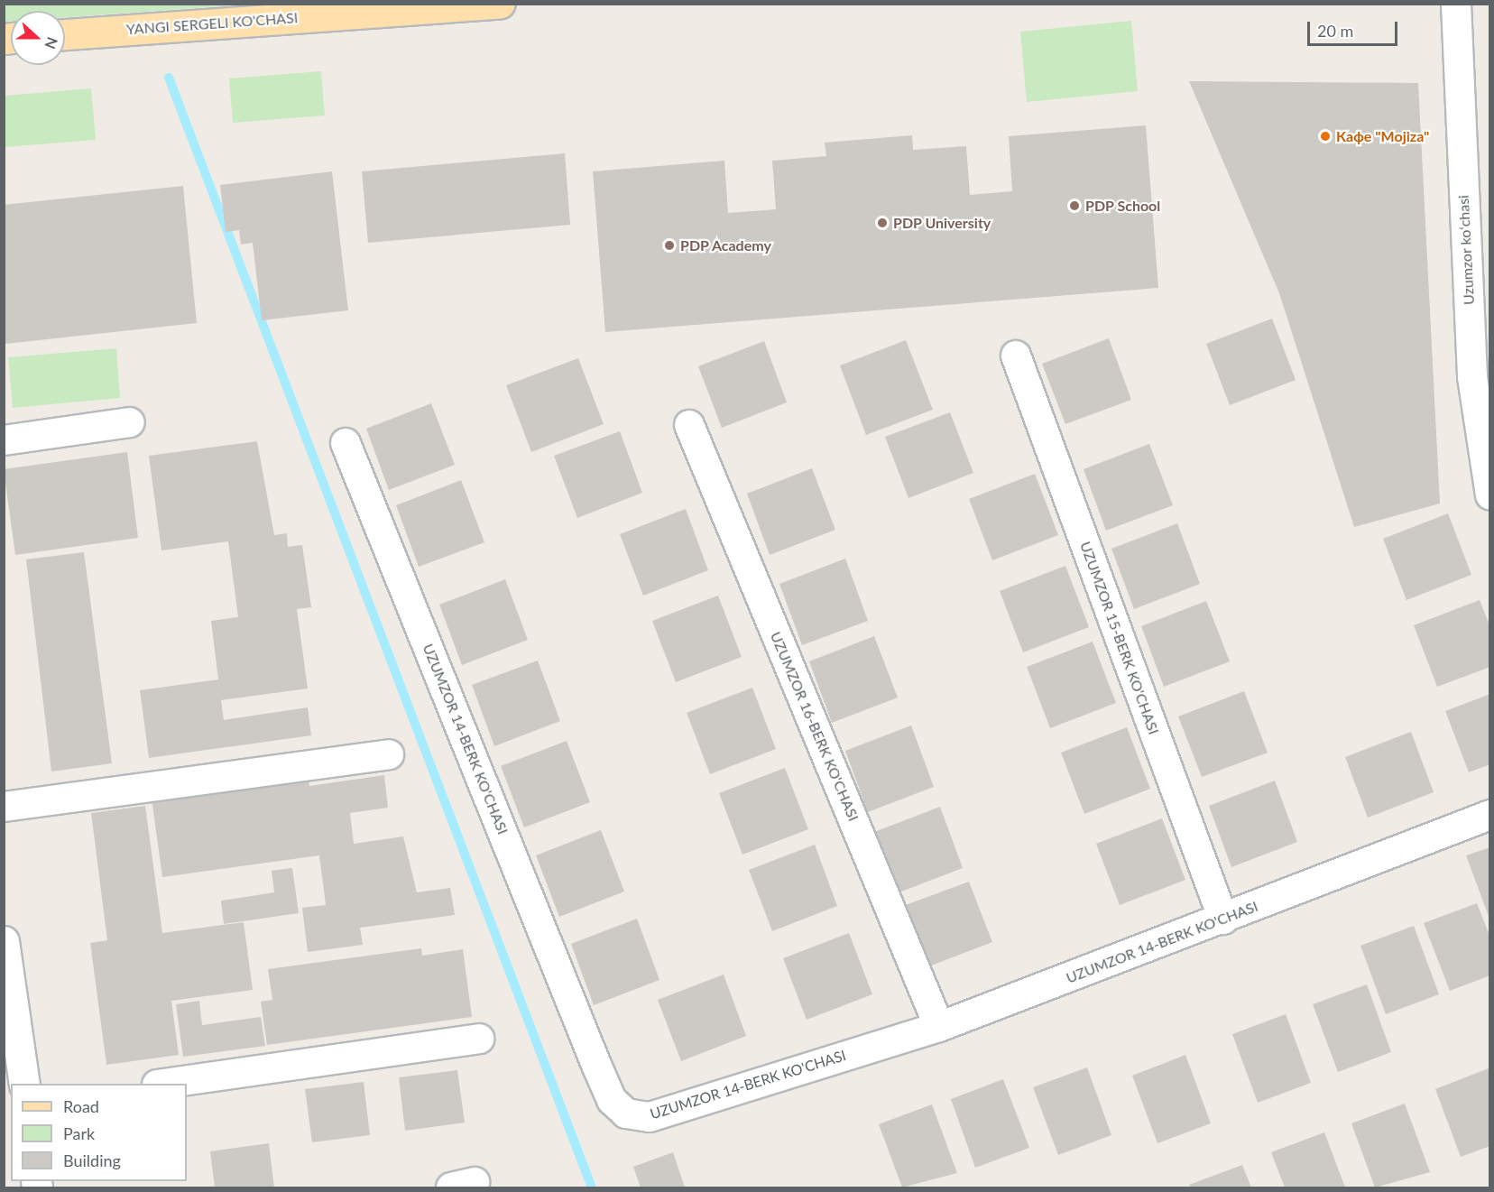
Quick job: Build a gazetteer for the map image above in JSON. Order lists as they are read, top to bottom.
{
  "streets": {
    "main road": ["YANGI SERGELI KO'CHASI"],
    "street": [
      "Uzumzor koʻchasi",
      "UZUMZOR 15-BERK KO'CHASI",
      "UZUMZOR 16-BERK KO'CHASI",
      "UZUMZOR 14-BERK KO'CHASI"
    ]
  },
  "crossings": [
    ["UZUMZOR 15-BERK KO'CHASI", "UZUMZOR 14-BERK KO'CHASI"],
    ["UZUMZOR 16-BERK KO'CHASI", "UZUMZOR 14-BERK KO'CHASI"]
  ],
  "places": [
    "Кафе \"Mojiza\"",
    "PDP School",
    "PDP University",
    "PDP Academy"
  ],
  "legend": ["Road", "Park", "Building"],
  "scale_bar": "20 m",
  "north": "right"
}
